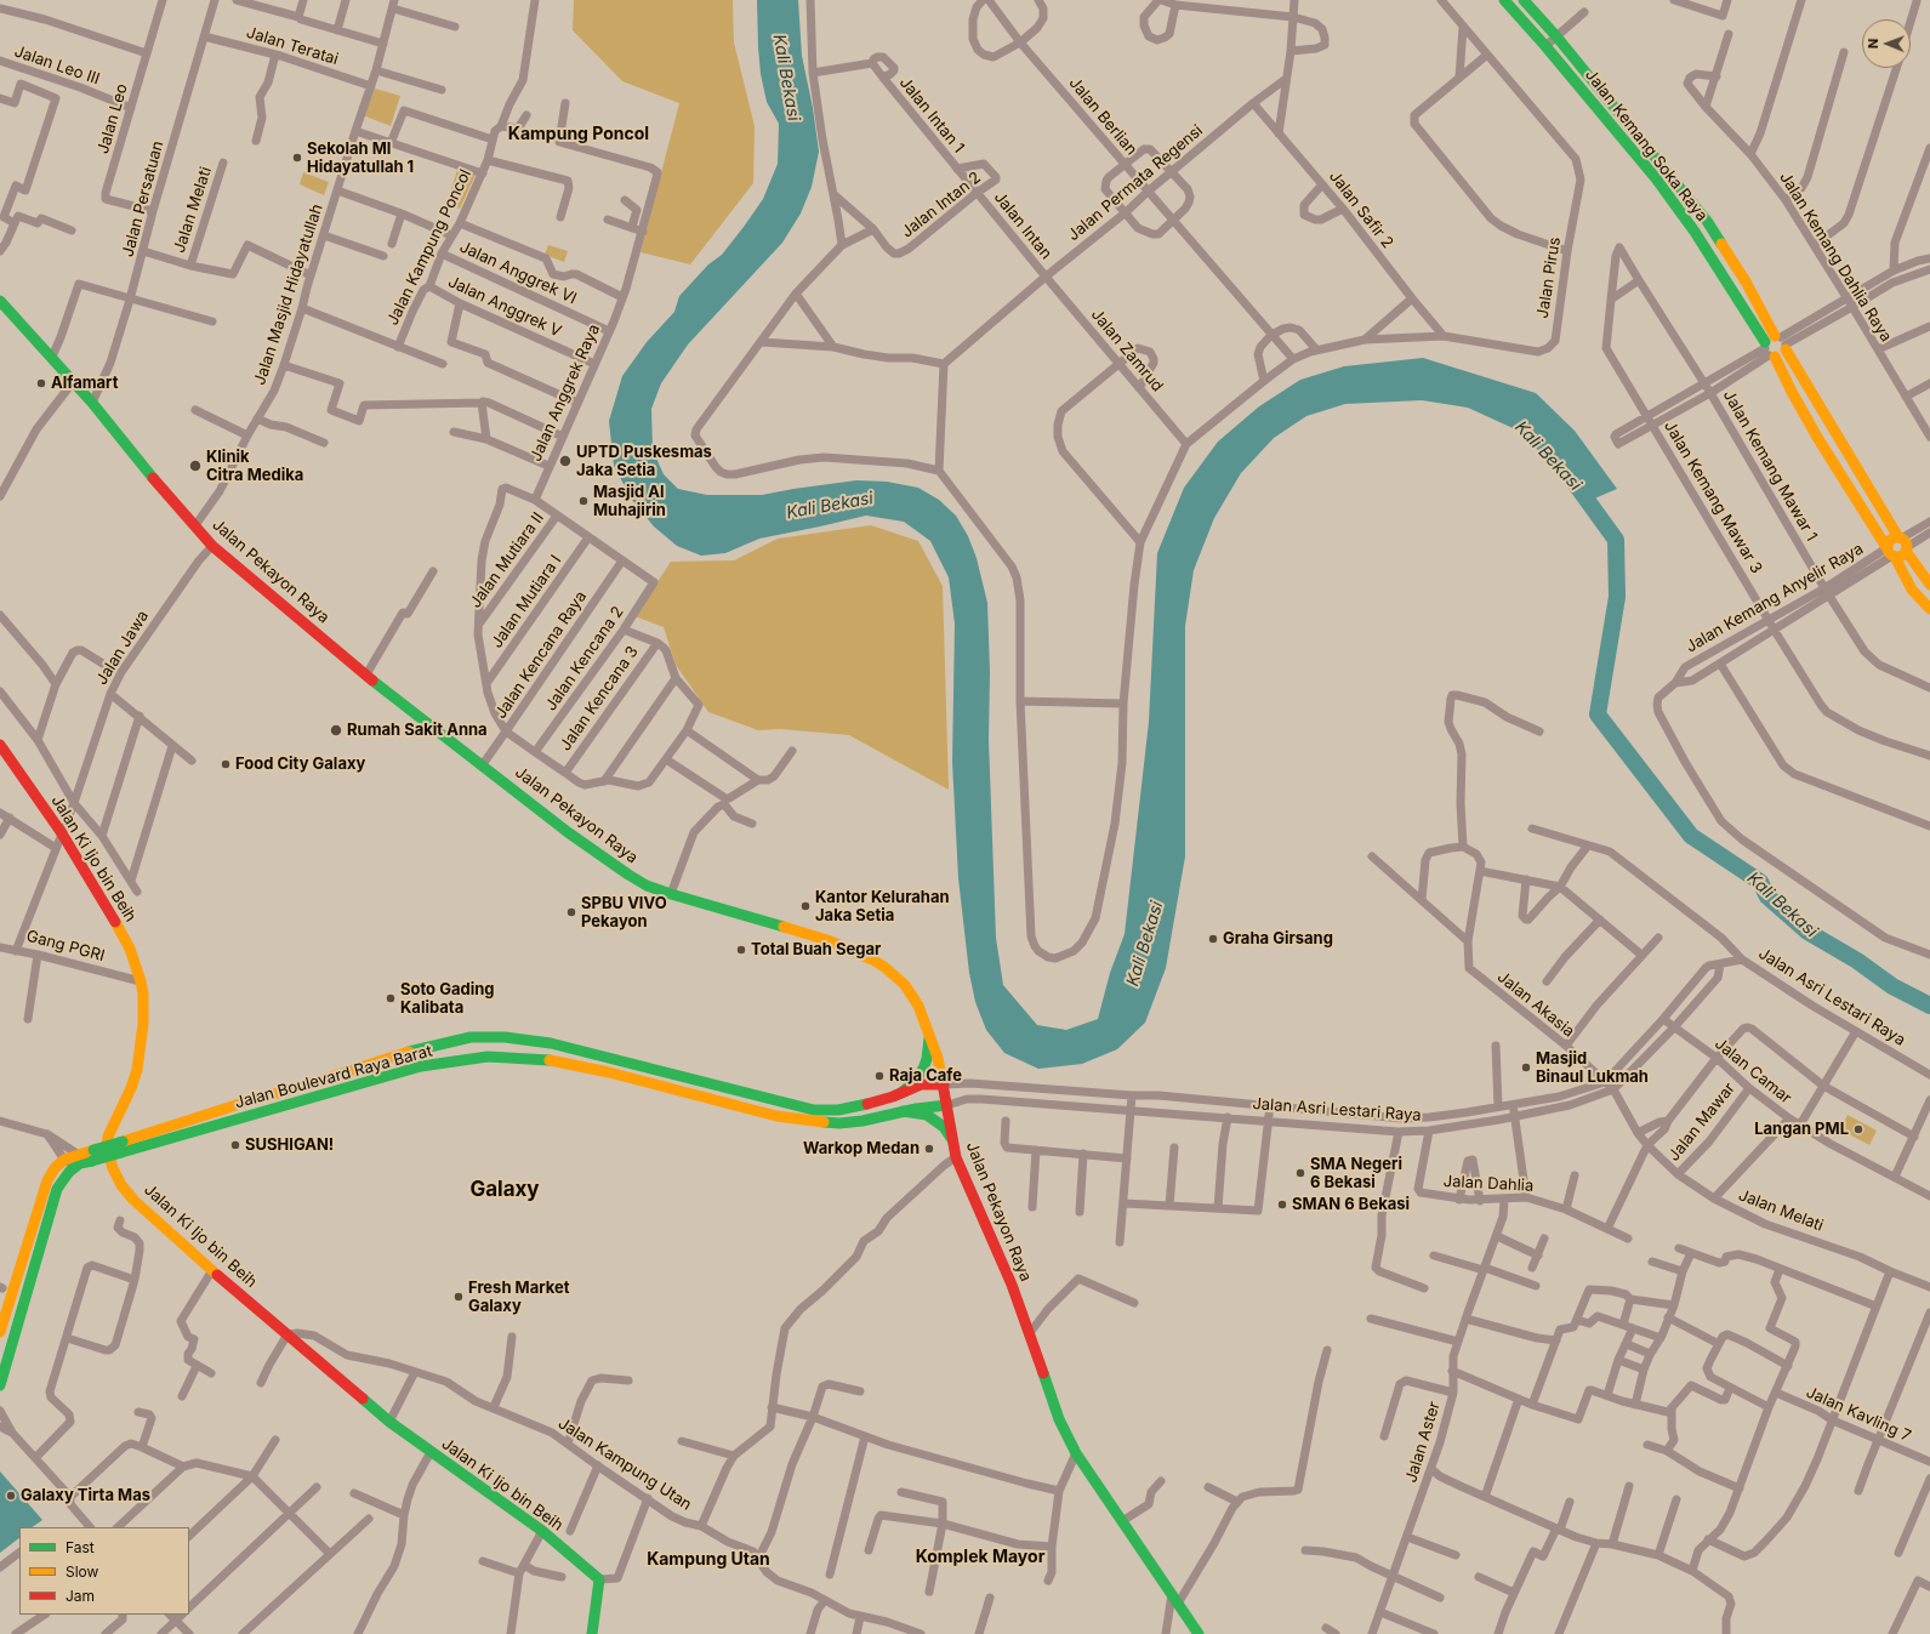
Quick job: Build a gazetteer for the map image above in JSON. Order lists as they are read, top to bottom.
{
  "streets": {
    "main road": [
      "Jalan Kemang Soka Raya",
      "Jalan Pekayon Raya",
      "Jalan Ki Ijo bin Beih",
      "Jalan Boulevard Raya Barat"
    ],
    "street": [
      "Jalan Teratai",
      "Jalan Leo III",
      "Jalan Intan 1",
      "Jalan Berlian",
      "Jalan Leo",
      "Jalan Permata Regensi",
      "Jalan Persatuan",
      "Jalan Intan 2",
      "Jalan Melati",
      "Jalan Safir 2",
      "Jalan Intan",
      "Jalan Kampung Poncol",
      "Jalan Kemang Dahlia Raya",
      "Jalan Anggrek VI",
      "Jalan Pirus",
      "Jalan Masjid Hidayatullah",
      "Jalan Anggrek V",
      "Jalan Zamrud",
      "Jalan Anggrek Raya",
      "Jalan Kemang Mawar 1",
      "Jalan Kemang Mawar 3",
      "Jalan Mutiara II",
      "Jalan Kemang Anyelir Raya",
      "Jalan Mutiara I",
      "Jalan Jawa",
      "Jalan Kencana Raya",
      "Jalan Kencana 2",
      "Jalan Kencana 3",
      "Gang PGRI",
      "Jalan Asri Lestari Raya",
      "Jalan Akasia",
      "Jalan Camar",
      "Jalan Mawar",
      "Jalan Dahlia",
      "Jalan Kavling 7",
      "Jalan Aster",
      "Jalan Kampung Utan"
    ]
  },
  "crossings": [
    ["Jalan Teratai", "Jalan Persatuan"],
    ["Jalan Teratai", "Jalan Masjid Hidayatullah"],
    ["Jalan Leo III", "Jalan Leo"],
    ["Jalan Intan 1", "Jalan Intan 2"],
    ["Jalan Intan 1", "Jalan Intan"],
    ["Jalan Berlian", "Jalan Permata Regensi"],
    ["Jalan Berlian", "Jalan Pirus"],
    ["Jalan Leo", "Jalan Persatuan"],
    ["Jalan Kemang Soka Raya", "Jalan Kemang Anyelir Raya"],
    ["Jalan Permata Regensi", "Jalan Safir 2"],
    ["Jalan Permata Regensi", "Jalan Intan"],
    ["Jalan Permata Regensi", "Jalan Zamrud"],
    ["Jalan Persatuan", "Jalan Pekayon Raya"],
    ["Jalan Intan 2", "Jalan Intan"],
    ["Jalan Melati", "Jalan Asri Lestari Raya"],
    ["Jalan Melati", "Jalan Akasia"],
    ["Jalan Melati", "Jalan Camar"],
    ["Jalan Melati", "Jalan Mawar"],
    ["Jalan Safir 2", "Jalan Pirus"],
    ["Jalan Intan", "Jalan Zamrud"],
    ["Jalan Kampung Poncol", "Jalan Anggrek VI"],
    ["Jalan Kampung Poncol", "Jalan Anggrek V"],
    ["Jalan Anggrek VI", "Jalan Anggrek Raya"],
    ["Jalan Pirus", "Jalan Zamrud"],
    ["Jalan Masjid Hidayatullah", "Jalan Pekayon Raya"],
    ["Jalan Anggrek V", "Jalan Anggrek Raya"],
    ["Jalan Kemang Mawar 1", "Jalan Kemang Mawar 3"],
    ["Jalan Kemang Mawar 1", "Jalan Kemang Anyelir Raya"],
    ["Jalan Kemang Mawar 3", "Jalan Kemang Anyelir Raya"],
    ["Jalan Pekayon Raya", "Jalan Jawa"],
    ["Jalan Pekayon Raya", "Jalan Kencana Raya"],
    ["Jalan Pekayon Raya", "Jalan Asri Lestari Raya"],
    ["Jalan Pekayon Raya", "Jalan Boulevard Raya Barat"],
    ["Jalan Pekayon Raya", "Jalan Kampung Utan"],
    ["Jalan Jawa", "Jalan Ki Ijo bin Beih"],
    ["Jalan Jawa", "Gang PGRI"],
    ["Jalan Kencana Raya", "Jalan Kencana 2"],
    ["Jalan Ki Ijo bin Beih", "Gang PGRI"],
    ["Jalan Ki Ijo bin Beih", "Jalan Kampung Utan"],
    ["Jalan Asri Lestari Raya", "Jalan Akasia"],
    ["Jalan Asri Lestari Raya", "Jalan Camar"],
    ["Jalan Asri Lestari Raya", "Jalan Boulevard Raya Barat"],
    ["Jalan Asri Lestari Raya", "Jalan Dahlia"],
    ["Jalan Camar", "Jalan Mawar"],
    ["Jalan Dahlia", "Jalan Aster"]
  ],
  "districts": [
    "Kampung Poncol",
    "Galaxy",
    "Komplek Mayor",
    "Kampung Utan"
  ],
  "water": ["Kali Bekasi"],
  "places": [
    "Sekolah MI Hidayatullah 1",
    "Alfamart",
    "UPTD Puskesmas Jaka Setia",
    "Klinik Citra Medika",
    "Masjid Al Muhajirin",
    "Rumah Sakit Anna",
    "Food City Galaxy",
    "Kantor Kelurahan Jaka Setia",
    "SPBU VIVO Pekayon",
    "Graha Girsang",
    "Total Buah Segar",
    "Soto Gading Kalibata",
    "Masjid Binaul Lukmah",
    "Raja Cafe",
    "Langan PML",
    "SUSHIGAN!",
    "Warkop Medan",
    "SMA Negeri 6 Bekasi",
    "SMAN 6 Bekasi",
    "Fresh Market Galaxy",
    "Galaxy Tirta Mas"
  ],
  "legend": ["Fast", "Slow", "Jam"],
  "north": "left"
}
